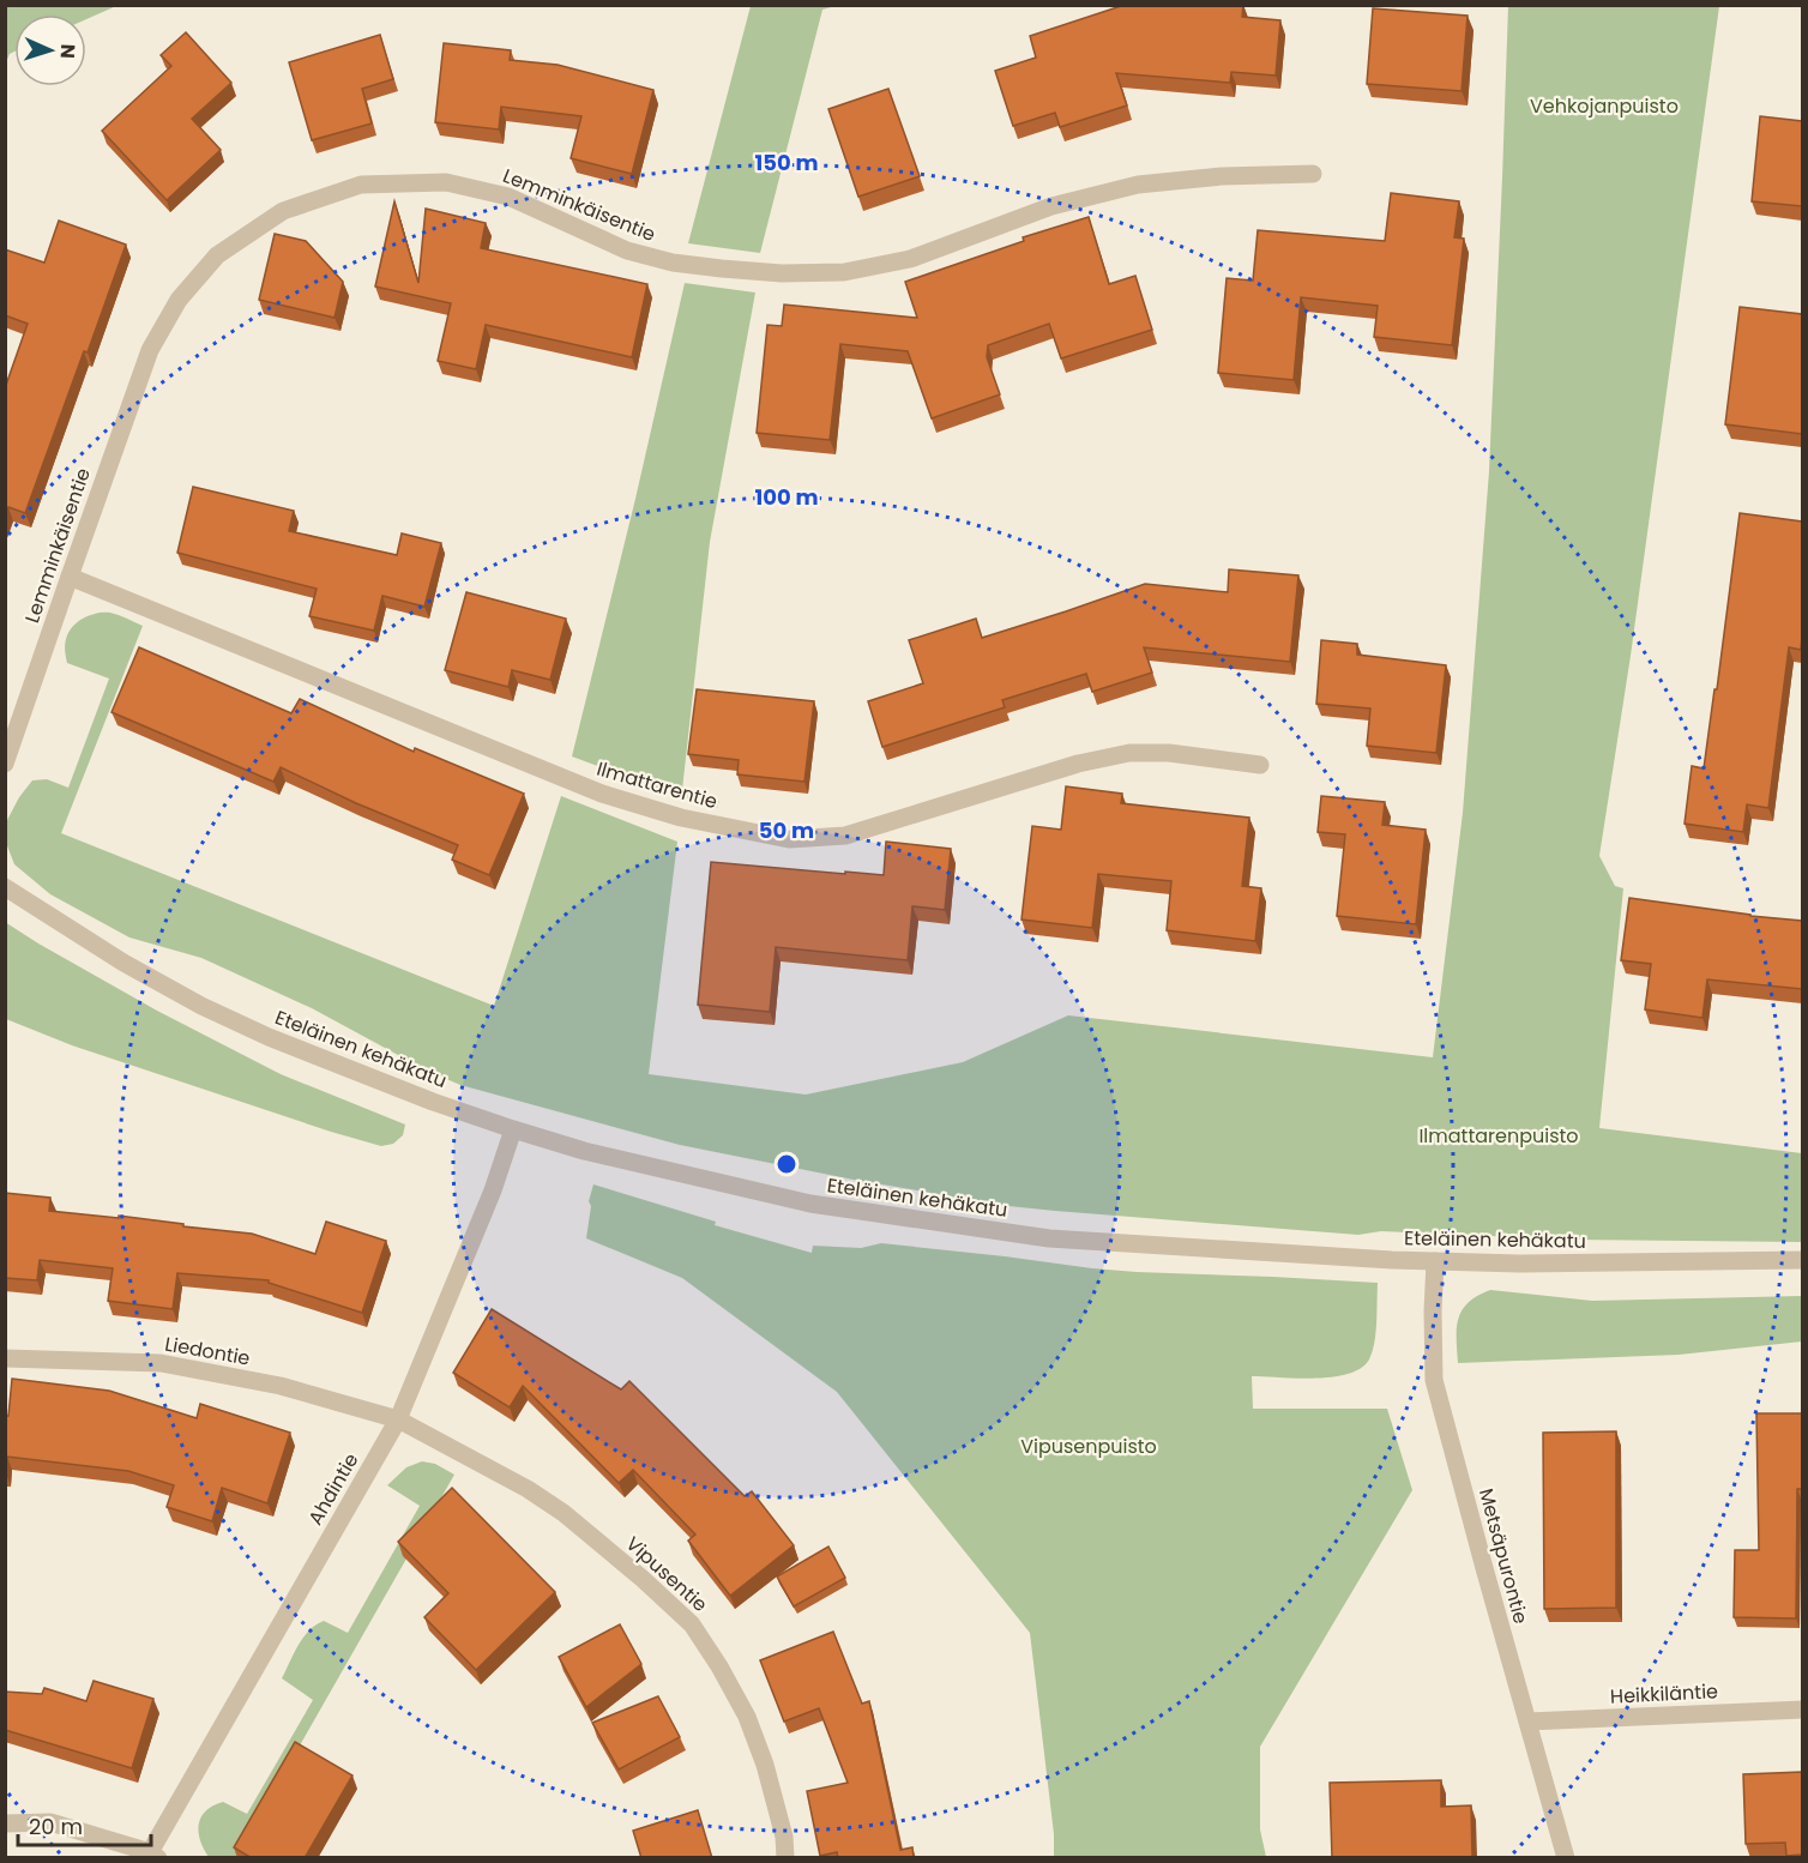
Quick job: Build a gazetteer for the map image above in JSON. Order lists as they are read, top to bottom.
{
  "streets": {
    "street": [
      "Lemminkäisentie",
      "Ilmattarentie",
      "Eteläinen kehäkatu",
      "Liedontie",
      "Ahdintie",
      "Metsäpurontie",
      "Vipusentie",
      "Heikkiläntie"
    ]
  },
  "crossings": [
    ["Lemminkäisentie", "Ilmattarentie"],
    ["Eteläinen kehäkatu", "Ahdintie"],
    ["Eteläinen kehäkatu", "Metsäpurontie"],
    ["Liedontie", "Ahdintie"],
    ["Liedontie", "Vipusentie"],
    ["Ahdintie", "Vipusentie"],
    ["Metsäpurontie", "Heikkiläntie"]
  ],
  "parks": ["Vehkojanpuisto", "Ilmattarenpuisto", "Vipusenpuisto"],
  "scale_bar": "20 m",
  "north": "right",
  "rings": ["150 m", "100 m", "50 m"]
}
